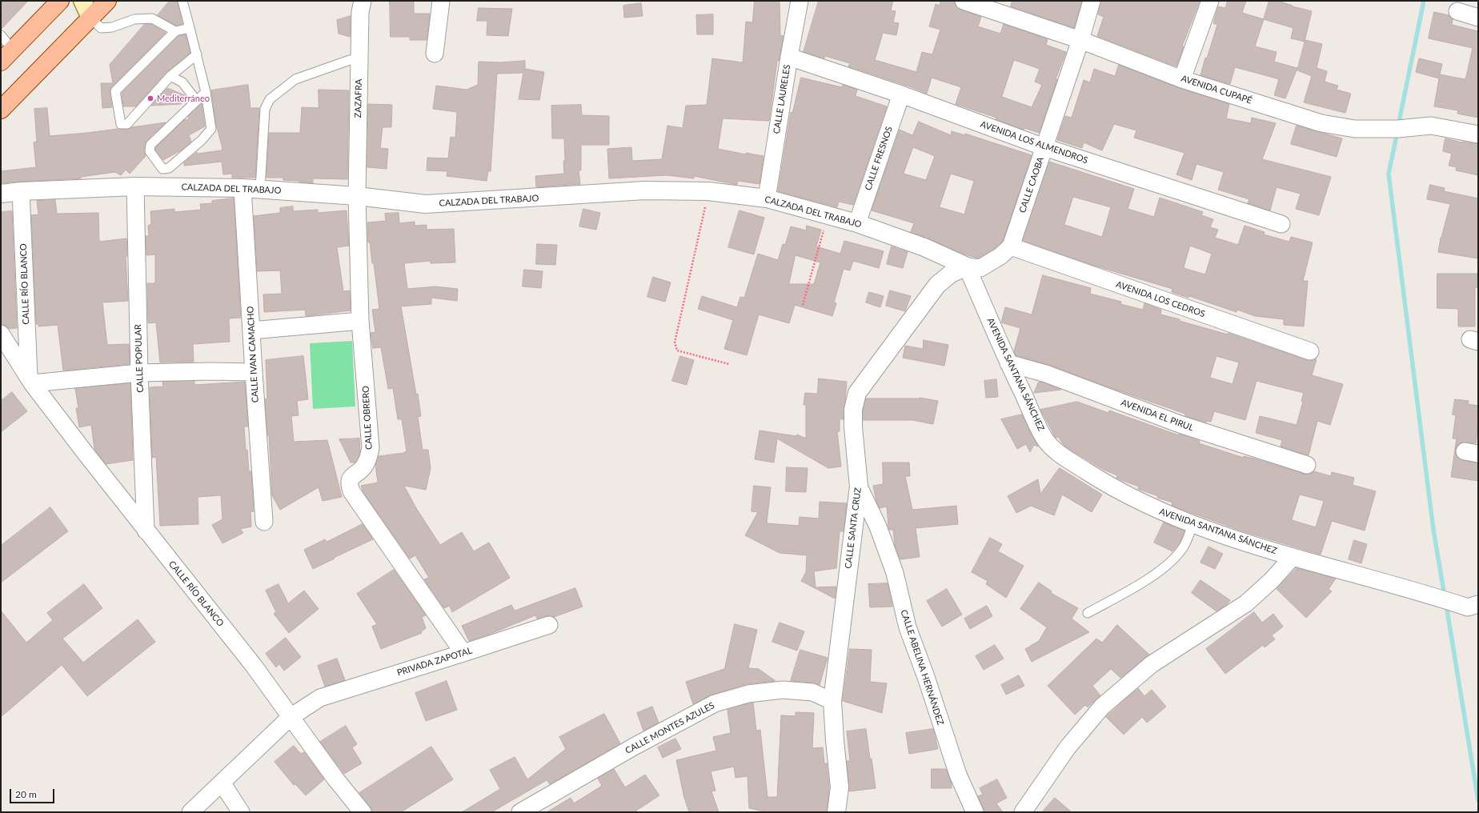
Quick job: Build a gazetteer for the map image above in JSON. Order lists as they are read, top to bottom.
{
  "streets": {
    "street": [
      "AVENIDA CUPAPÉ",
      "ZAZAFRA",
      "CALLE LAURELES",
      "AVENIDA LOS ALMENDROS",
      "CALLE FRESNOS",
      "CALLE CAOBA",
      "CALZADA DEL TRABAJO",
      "CALLE RÍO BLANCO",
      "AVENIDA LOS CEDROS",
      "CALLE IVAN CAMACHO",
      "CALLE POPULAR",
      "AVENIDA SANTANA SÁNCHEZ",
      "AVENIDA EL PIRUL",
      "CALLE OBRERO",
      "CALLE SANTA CRUZ",
      "PRIVADA ZAPOTAL",
      "CALLE ABELINA HERNÁNDEZ",
      "CALLE MONTES AZULES"
    ]
  },
  "crossings": [
    ["AVENIDA CUPAPÉ", "CALLE CAOBA"],
    ["ZAZAFRA", "CALZADA DEL TRABAJO"],
    ["ZAZAFRA", "CALLE OBRERO"],
    ["CALLE LAURELES", "AVENIDA LOS ALMENDROS"],
    ["CALLE LAURELES", "CALZADA DEL TRABAJO"],
    ["AVENIDA LOS ALMENDROS", "CALLE FRESNOS"],
    ["AVENIDA LOS ALMENDROS", "CALLE CAOBA"],
    ["CALLE FRESNOS", "CALZADA DEL TRABAJO"],
    ["CALLE CAOBA", "AVENIDA LOS CEDROS"],
    ["CALZADA DEL TRABAJO", "CALLE RÍO BLANCO"],
    ["CALZADA DEL TRABAJO", "CALLE IVAN CAMACHO"],
    ["CALZADA DEL TRABAJO", "CALLE POPULAR"],
    ["CALZADA DEL TRABAJO", "AVENIDA SANTANA SÁNCHEZ"],
    ["CALZADA DEL TRABAJO", "CALLE OBRERO"],
    ["CALZADA DEL TRABAJO", "CALLE SANTA CRUZ"],
    ["CALLE RÍO BLANCO", "CALLE POPULAR"],
    ["CALLE RÍO BLANCO", "PRIVADA ZAPOTAL"],
    ["AVENIDA SANTANA SÁNCHEZ", "AVENIDA EL PIRUL"],
    ["AVENIDA SANTANA SÁNCHEZ", "CALLE SANTA CRUZ"],
    ["CALLE OBRERO", "PRIVADA ZAPOTAL"],
    ["CALLE SANTA CRUZ", "CALLE ABELINA HERNÁNDEZ"],
    ["CALLE SANTA CRUZ", "CALLE MONTES AZULES"]
  ],
  "places": ["Mediterráneo"],
  "scale_bar": "20 m"
}
